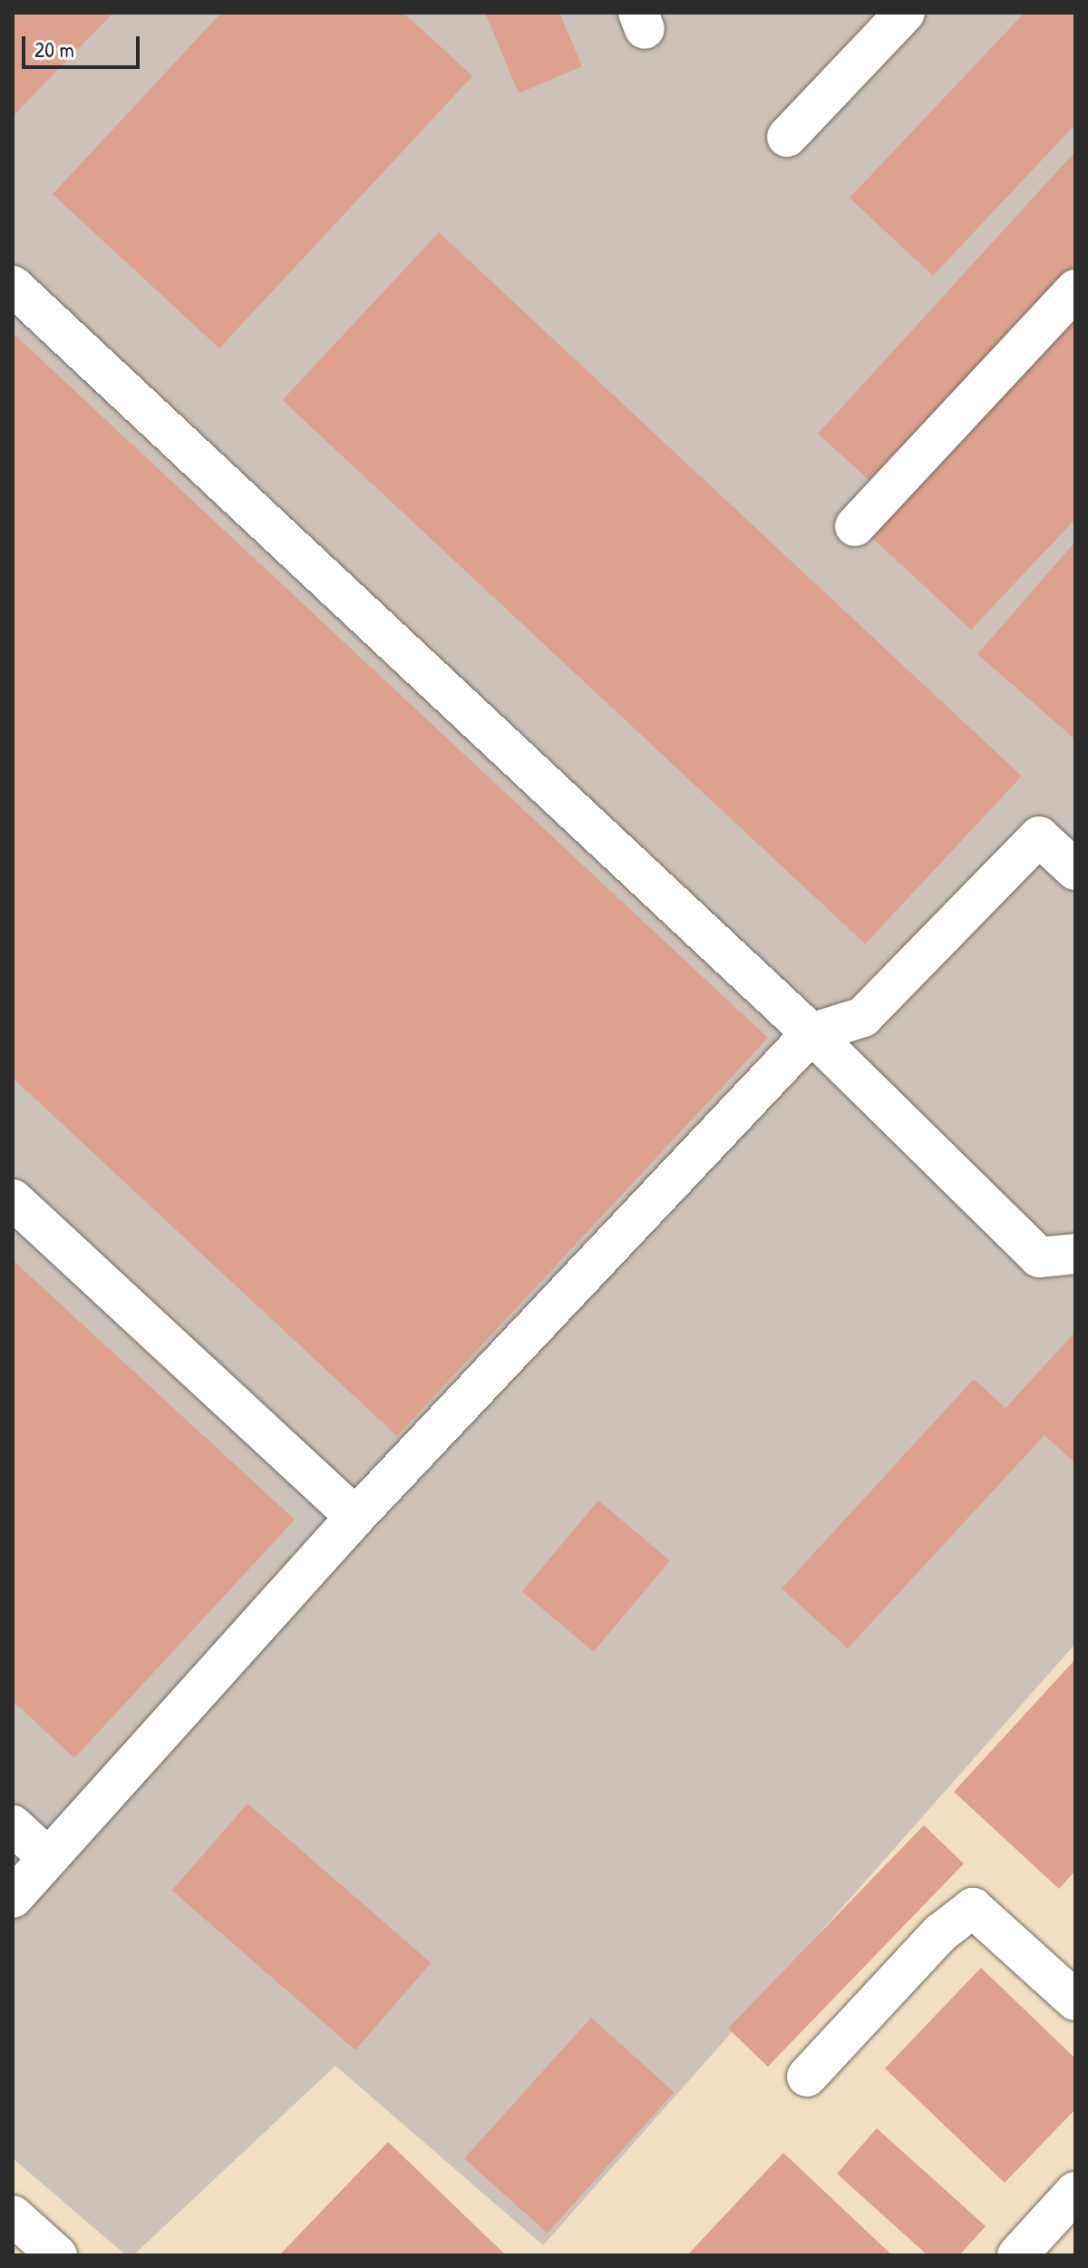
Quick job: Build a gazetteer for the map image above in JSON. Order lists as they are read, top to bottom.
{
  "scale_bar": "20 m"
}
